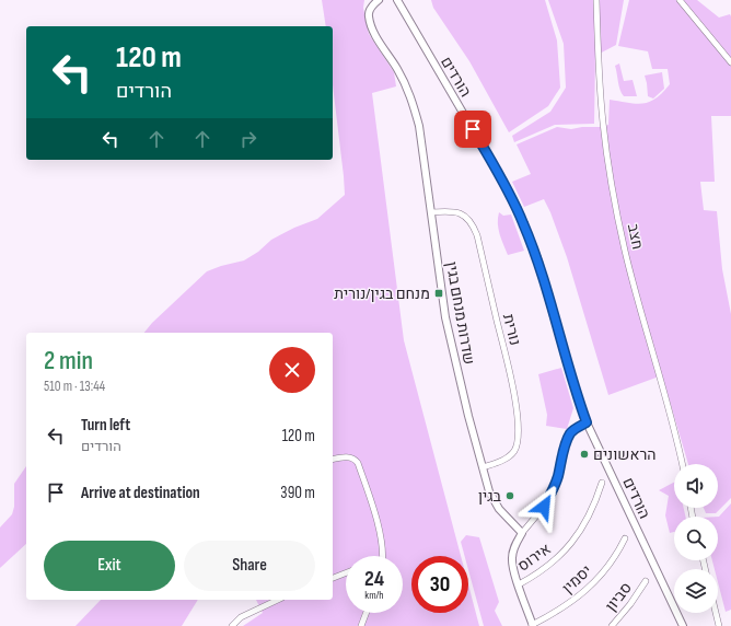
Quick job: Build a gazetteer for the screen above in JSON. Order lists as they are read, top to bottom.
{
  "streets": {
    "street": [
      "הורדים",
      "חצב",
      "שדרות מנחם בגין",
      "נורית",
      "אירוס",
      "יסמין",
      "סביון"
    ]
  },
  "crossings": [
    ["שדרות מנחם בגין", "נורית"]
  ],
  "places": {
    "transit": ["מנחם בגין/נורית"],
    "other": ["הראשונים", "בגין"]
  },
  "page": {
    "turn": ["120 m", "הורדים"],
    "heading": ["2 min", "510 m · 13:44"],
    "list": [
      {
        "name": "Turn left",
        "note": "הורדים",
        "value": "120 m"
      },
      {
        "name": "Arrive at destination",
        "value": "390 m"
      }
    ],
    "buttons": ["Exit", "Share"],
    "speed": "24 km/h",
    "limit": "30"
  }
}
